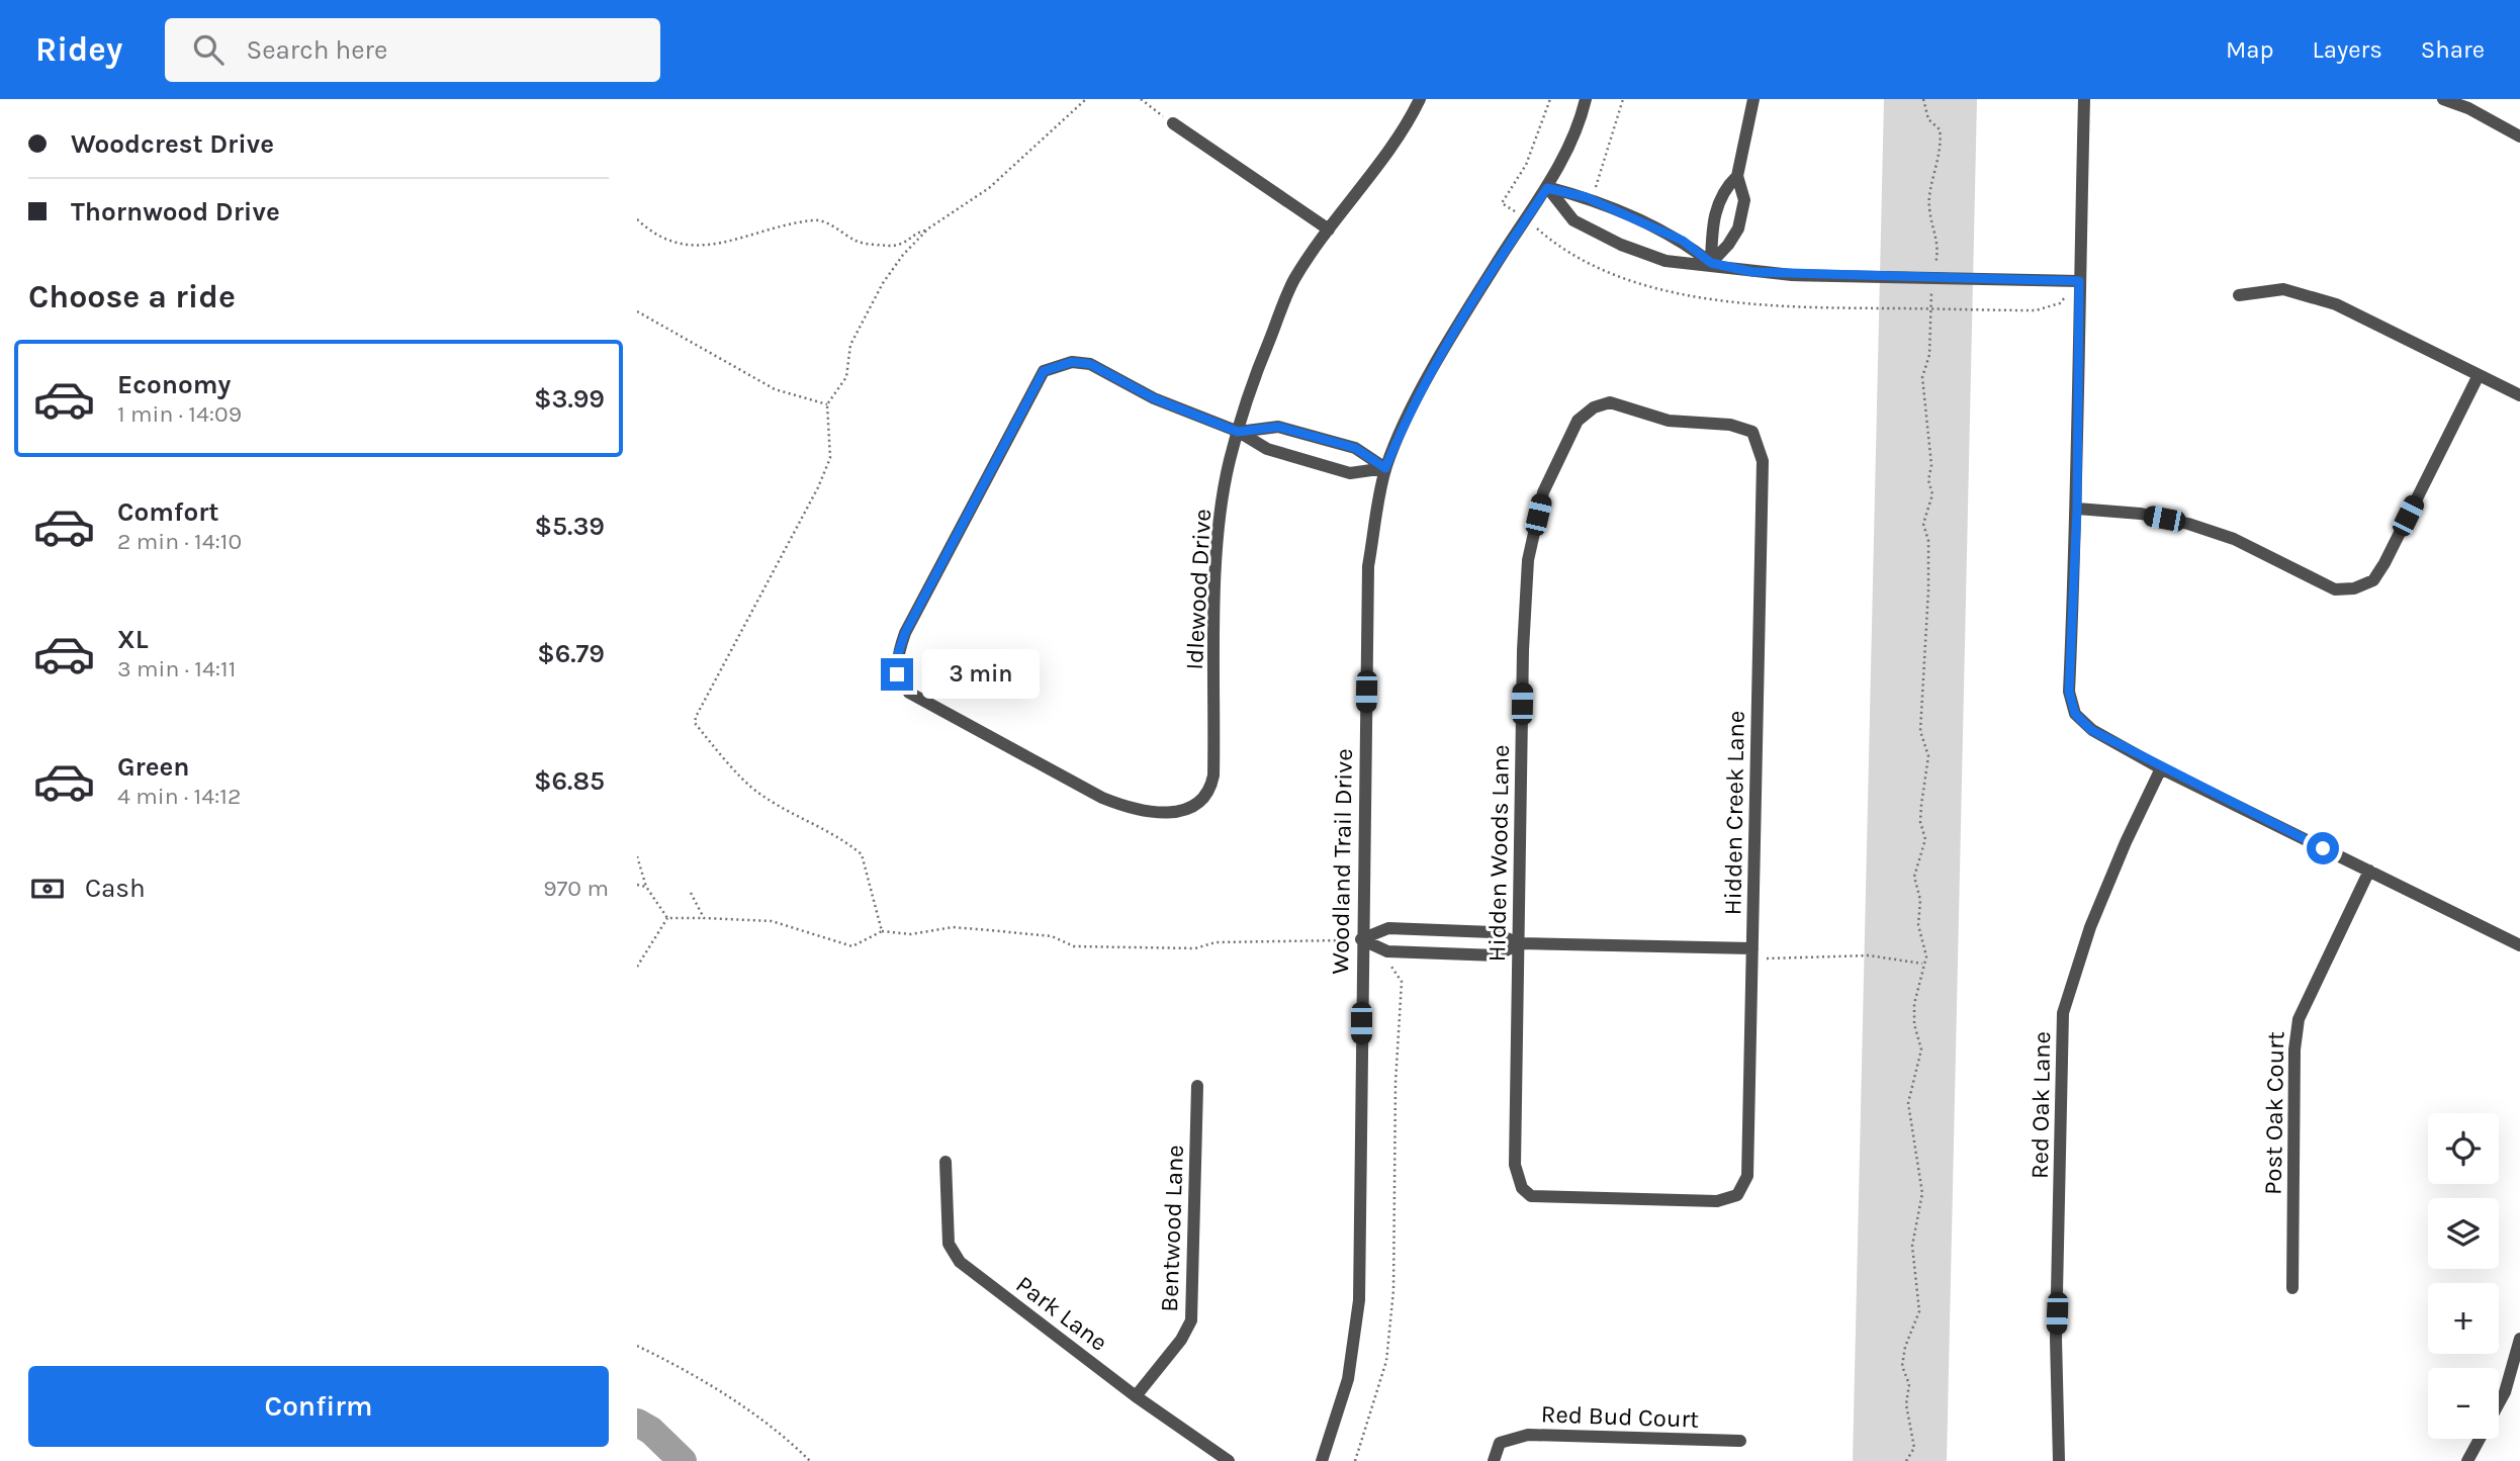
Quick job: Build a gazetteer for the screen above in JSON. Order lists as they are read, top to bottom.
{
  "streets": {
    "street": [
      "Idlewood Drive",
      "Hidden Creek Lane",
      "Hidden Woods Lane",
      "Woodland Trail Drive",
      "Red Oak Lane",
      "Post Oak Court",
      "Bentwood Lane",
      "Park Lane",
      "Red Bud Court"
    ]
  },
  "crossings": [
    ["Hidden Creek Lane", "Hidden Woods Lane"],
    ["Bentwood Lane", "Park Lane"]
  ],
  "page": {
    "header": "Ridey",
    "search": "Search here",
    "nav": ["Map", "Layers", "Share"],
    "banner": ["Woodcrest Drive", "Thornwood Drive"],
    "heading": "Choose a ride",
    "list": [
      {
        "name": "Economy",
        "note": "1 min · 14:09",
        "value": "$3.99"
      },
      {
        "name": "Comfort",
        "note": "2 min · 14:10",
        "value": "$5.39"
      },
      {
        "name": "XL",
        "note": "3 min · 14:11",
        "value": "$6.79"
      },
      {
        "name": "Green",
        "note": "4 min · 14:12",
        "value": "$6.85"
      }
    ],
    "bubble": "3 min",
    "pay": ["Cash", "970 m"],
    "map_buttons": ["+", "−"],
    "buttons": "Confirm"
  }
}
